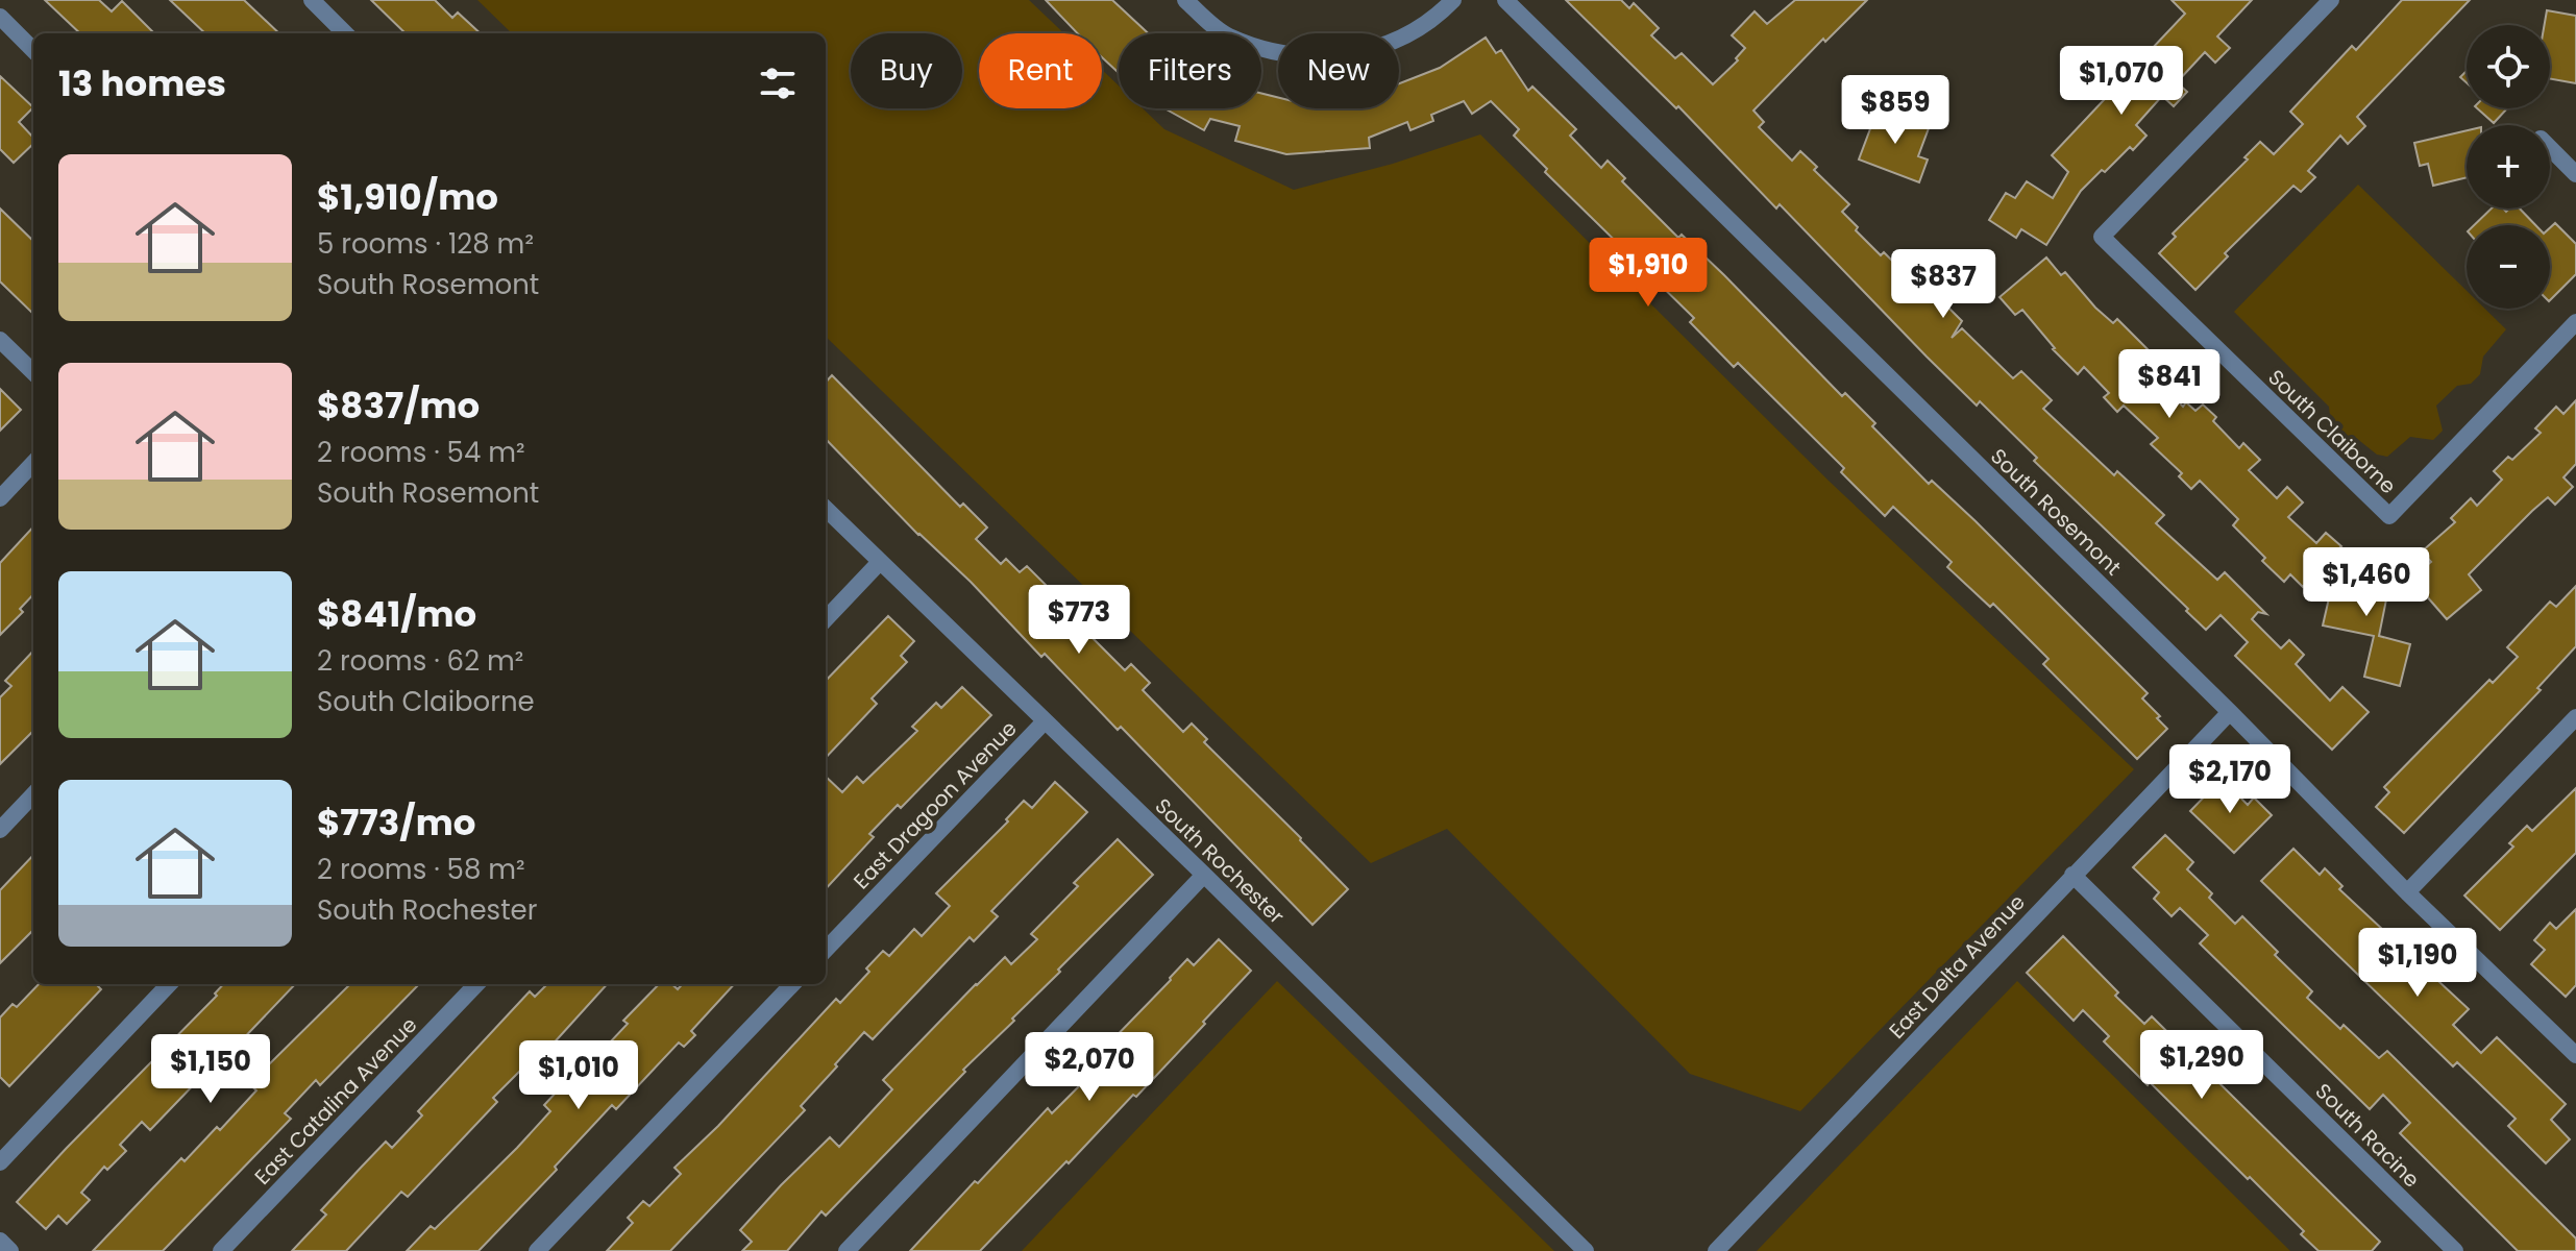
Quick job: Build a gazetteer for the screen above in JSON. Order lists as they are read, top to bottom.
{
  "streets": {
    "street": [
      "South Claiborne",
      "South Rosemont",
      "East Dragoon Avenue",
      "South Rochester",
      "East Delta Avenue",
      "East Catalina Avenue",
      "South Racine"
    ]
  },
  "crossings": [
    ["South Rosemont", "East Delta Avenue"],
    ["East Dragoon Avenue", "South Rochester"],
    ["East Delta Avenue", "South Racine"]
  ],
  "page": {
    "map_buttons": ["+", "−"],
    "chip": [
      "Buy",
      "Rent",
      "Filters",
      "New"
    ],
    "heading": "13 homes",
    "price": [
      "$1,070",
      "$859",
      "$1,910",
      "$837",
      "$841",
      "$1,460",
      "$773",
      "$2,170",
      "$1,190",
      "$1,290",
      "$2,070",
      "$1,150",
      "$1,010"
    ],
    "list": [
      {
        "name": "$1,910/mo",
        "note": "5 rooms · 128 m² · South Rosemont"
      },
      {
        "name": "$837/mo",
        "note": "2 rooms · 54 m² · South Rosemont"
      },
      {
        "name": "$841/mo",
        "note": "2 rooms · 62 m² · South Claiborne"
      },
      {
        "name": "$773/mo",
        "note": "2 rooms · 58 m² · South Rochester"
      }
    ]
  }
}
